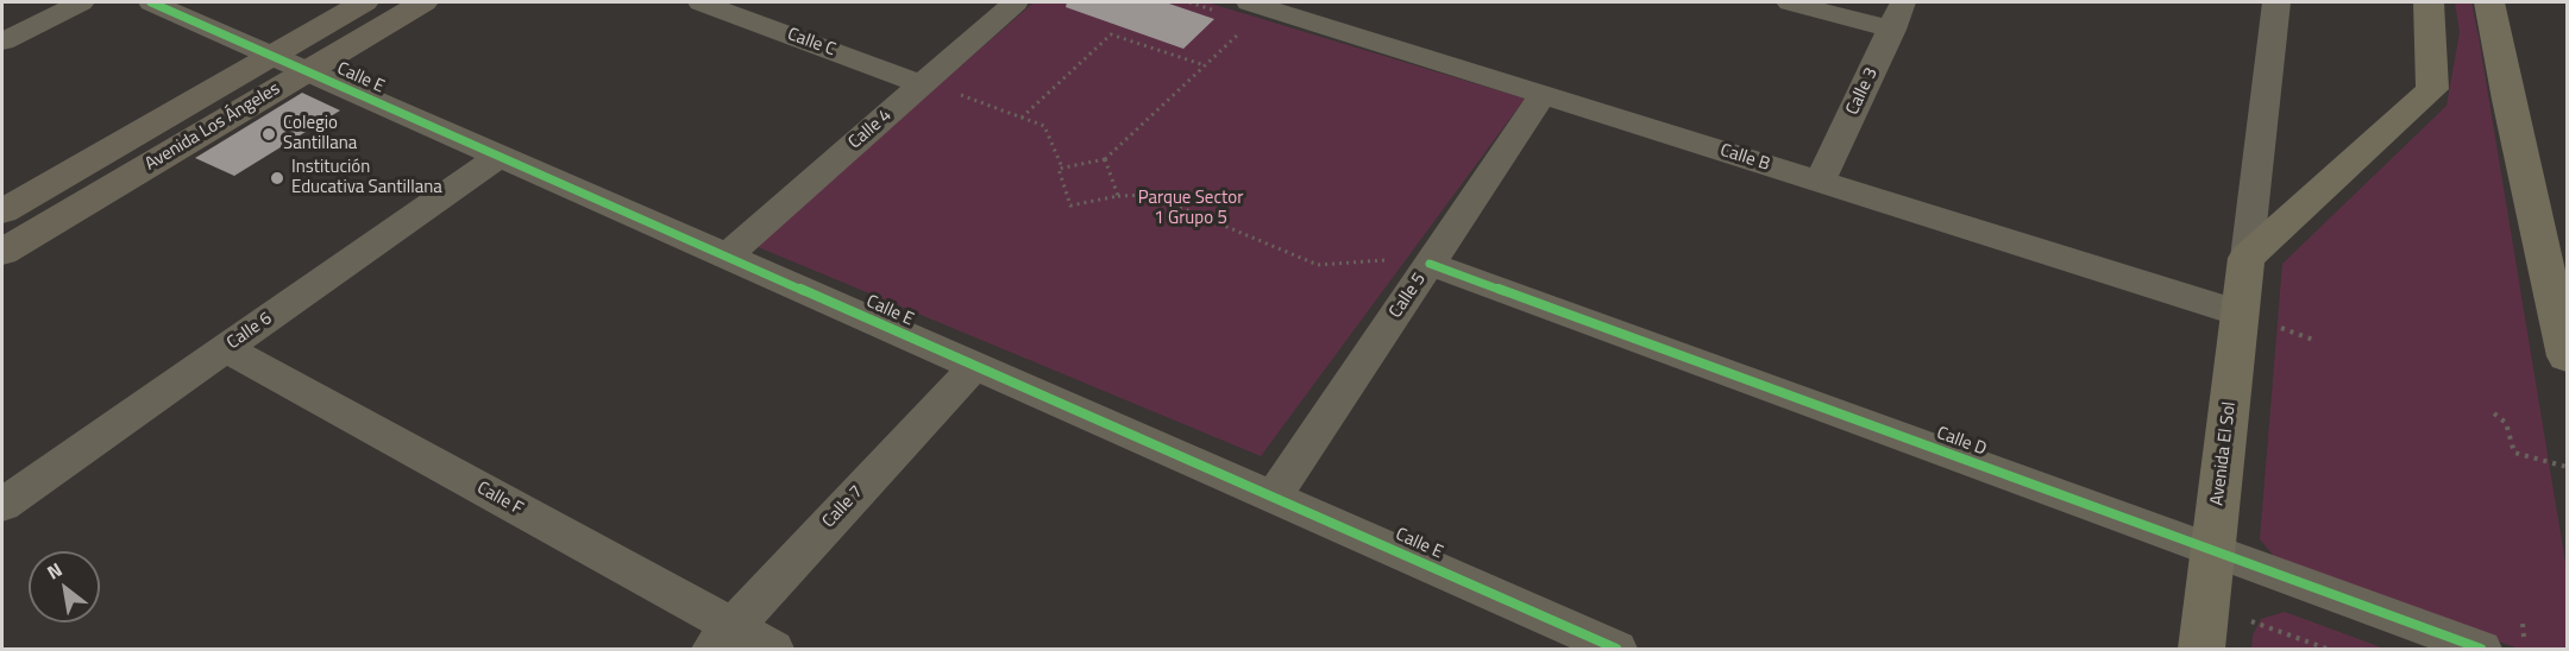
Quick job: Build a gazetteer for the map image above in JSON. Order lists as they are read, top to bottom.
{
  "streets": {
    "main road": ["Avenida El Sol"],
    "street": [
      "Calle C",
      "Calle E",
      "Calle 3",
      "Avenida Los Ángeles",
      "Calle 4",
      "Calle B",
      "Calle 5",
      "Calle 6",
      "Calle D",
      "Calle F",
      "Calle 7"
    ]
  },
  "crossings": [
    ["Calle C", "Calle 4"],
    ["Calle E", "Avenida Los Ángeles"],
    ["Calle E", "Calle 4"],
    ["Calle E", "Calle 5"],
    ["Calle E", "Calle 6"],
    ["Calle E", "Calle 7"],
    ["Calle 3", "Calle B"],
    ["Calle B", "Calle 5"],
    ["Calle B", "Avenida El Sol"],
    ["Calle 5", "Calle D"],
    ["Calle 6", "Calle F"],
    ["Calle D", "Avenida El Sol"],
    ["Calle F", "Calle 7"]
  ],
  "parks": ["Parque Sector 1 Grupo 5"],
  "places": ["Colegio Santillana", "Institución Educativa Santillana"],
  "north": "top left"
}
